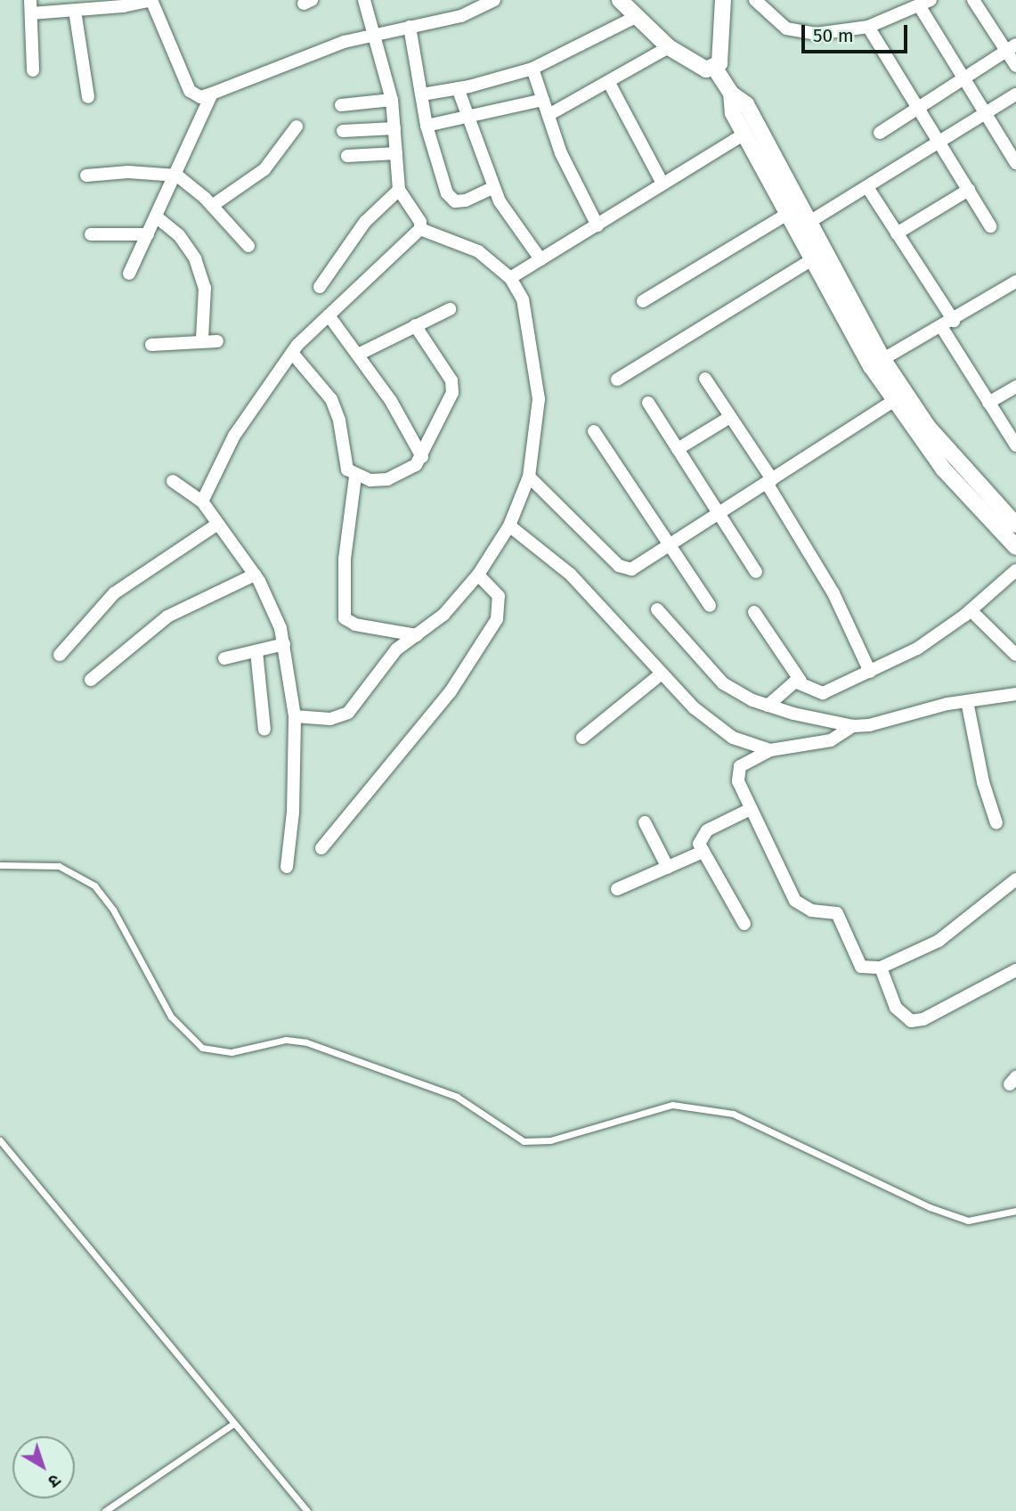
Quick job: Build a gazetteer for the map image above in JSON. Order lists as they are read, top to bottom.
{
  "scale_bar": "50 m",
  "north": "bottom right"
}
